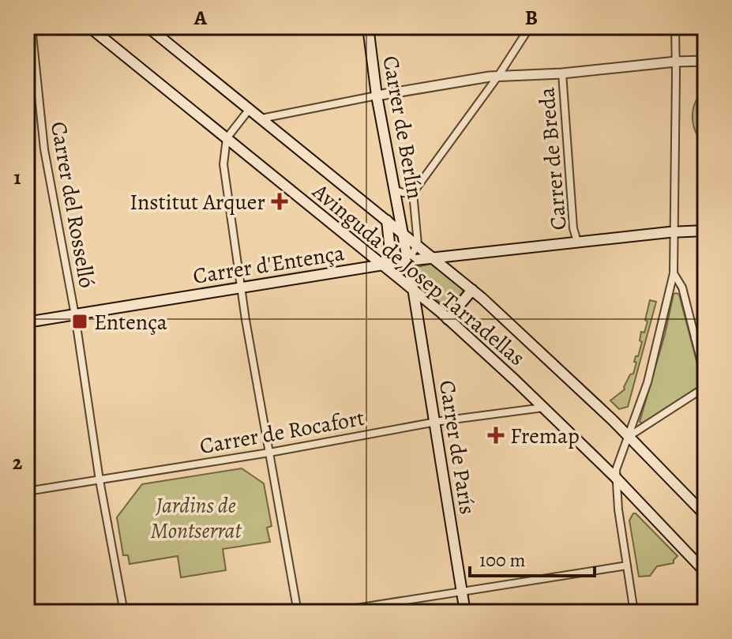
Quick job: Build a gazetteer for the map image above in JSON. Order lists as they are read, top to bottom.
{
  "streets": {
    "main road": [
      "Carrer de Berlín",
      "Carrer d'Entença",
      "Avinguda de Josep Tarradellas",
      "Carrer de París"
    ],
    "street": ["Carrer de Breda", "Carrer del Rosselló", "Carrer de Rocafort"]
  },
  "crossings": [
    ["Carrer de Berlín", "Avinguda de Josep Tarradellas"],
    ["Carrer de Breda", "Carrer d'Entença"],
    ["Carrer del Rosselló", "Carrer d'Entença"],
    ["Carrer del Rosselló", "Carrer de Rocafort"],
    ["Carrer d'Entença", "Avinguda de Josep Tarradellas"],
    ["Avinguda de Josep Tarradellas", "Carrer de Rocafort"],
    ["Avinguda de Josep Tarradellas", "Carrer de París"],
    ["Carrer de Rocafort", "Carrer de París"]
  ],
  "parks": ["Jardins de Montserrat"],
  "places": {
    "health": ["Institut Arquer", "Fremap"],
    "transit": ["Entença"]
  },
  "scale_bar": "100 m",
  "grid": {
    "columns": ["A", "B"],
    "rows": ["1", "2"]
  }
}
